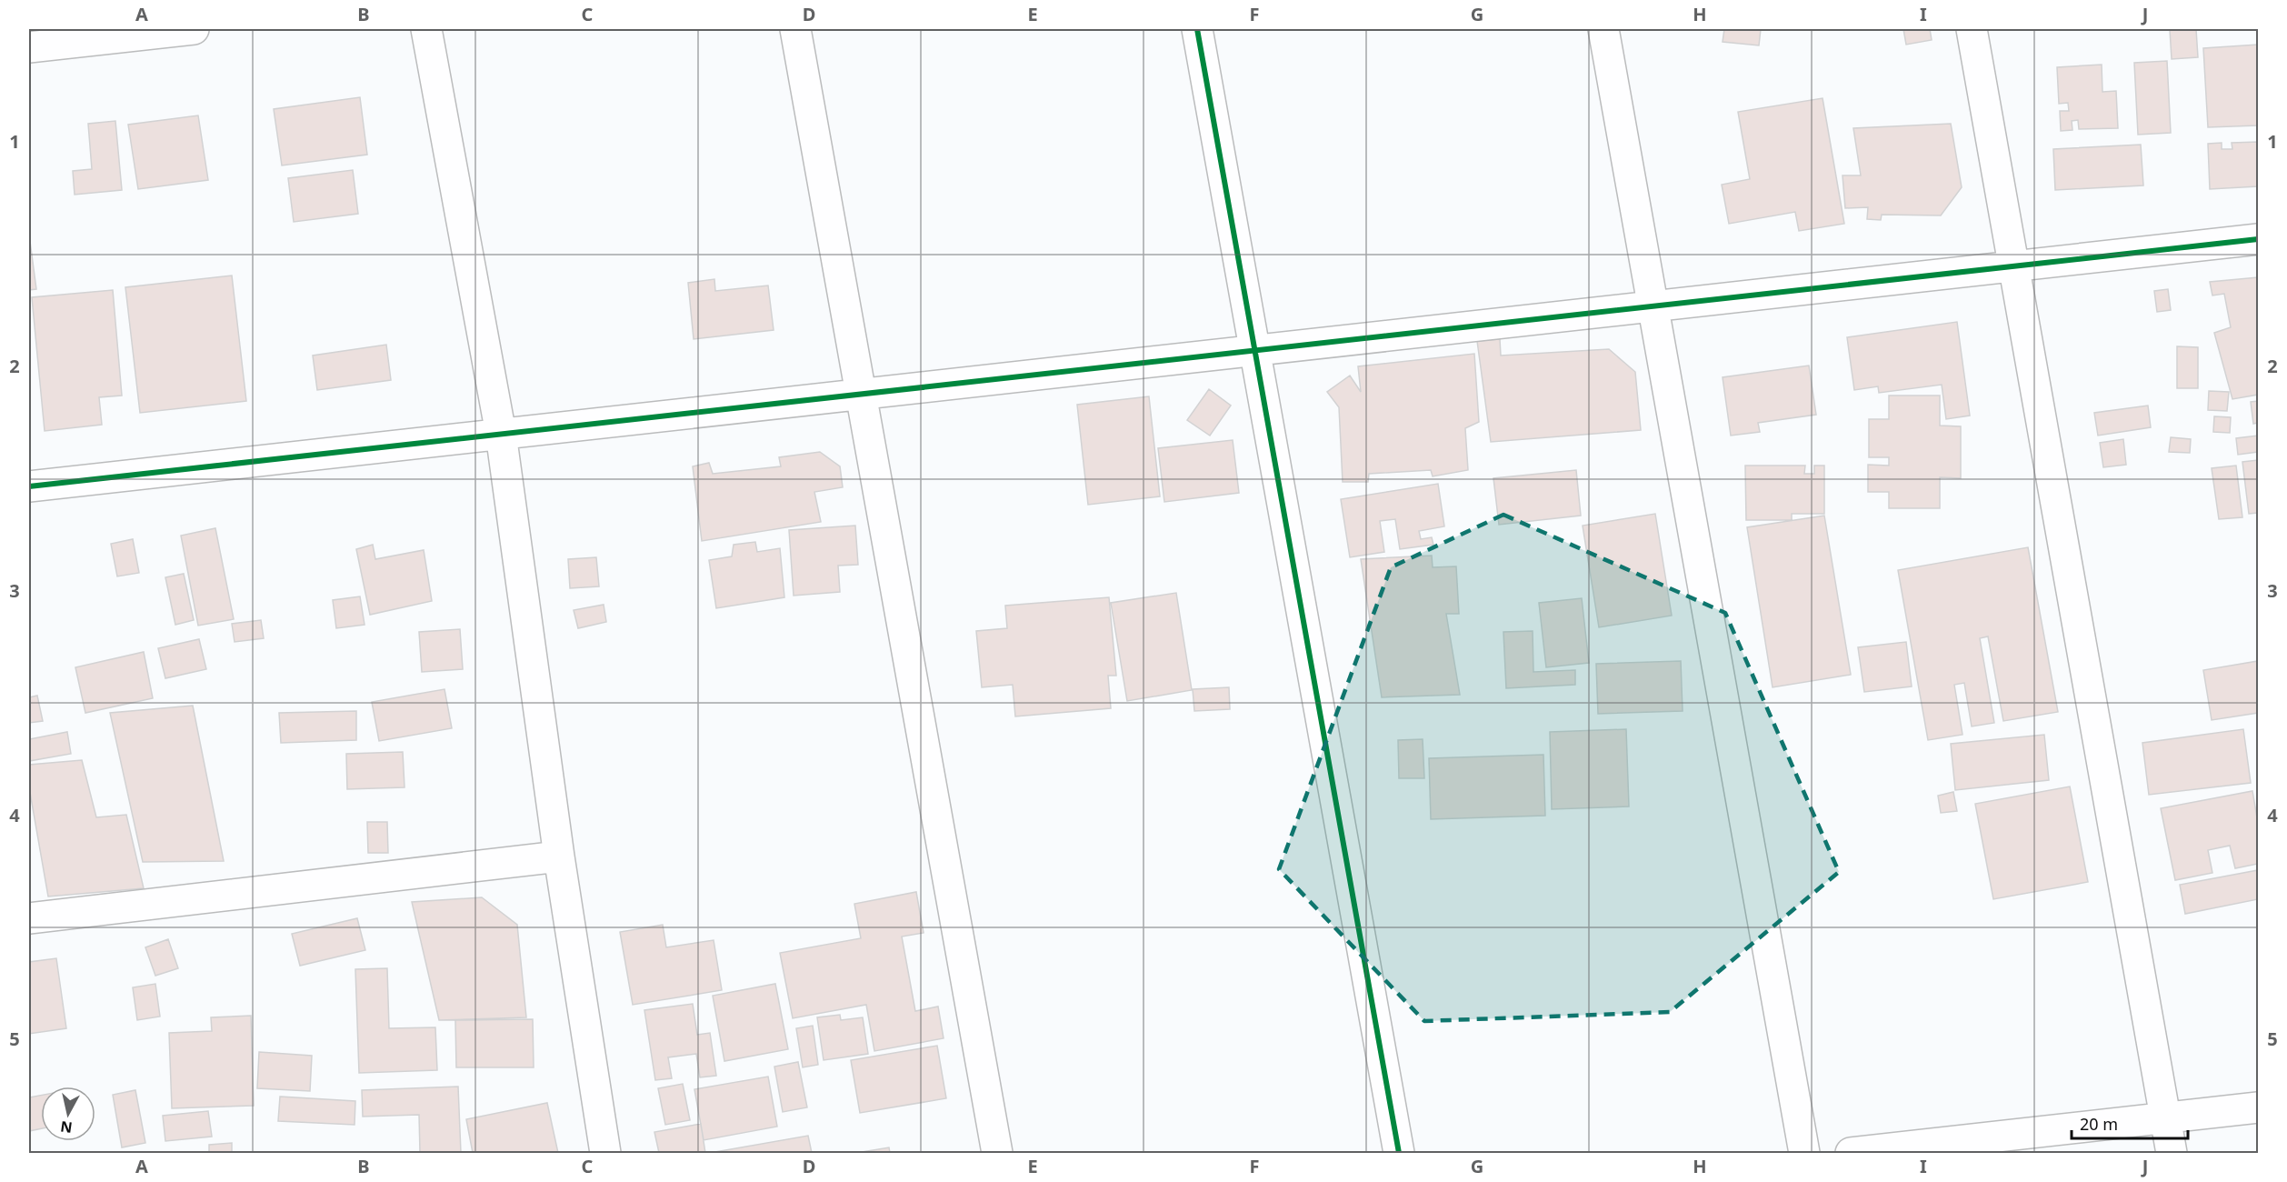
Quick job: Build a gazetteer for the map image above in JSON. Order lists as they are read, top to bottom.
{
  "scale_bar": "20 m",
  "north": "bottom",
  "grid": {
    "columns": [
      "A",
      "B",
      "C",
      "D",
      "E",
      "F",
      "G",
      "H",
      "I",
      "J"
    ],
    "rows": [
      "1",
      "2",
      "3",
      "4",
      "5"
    ]
  }
}
